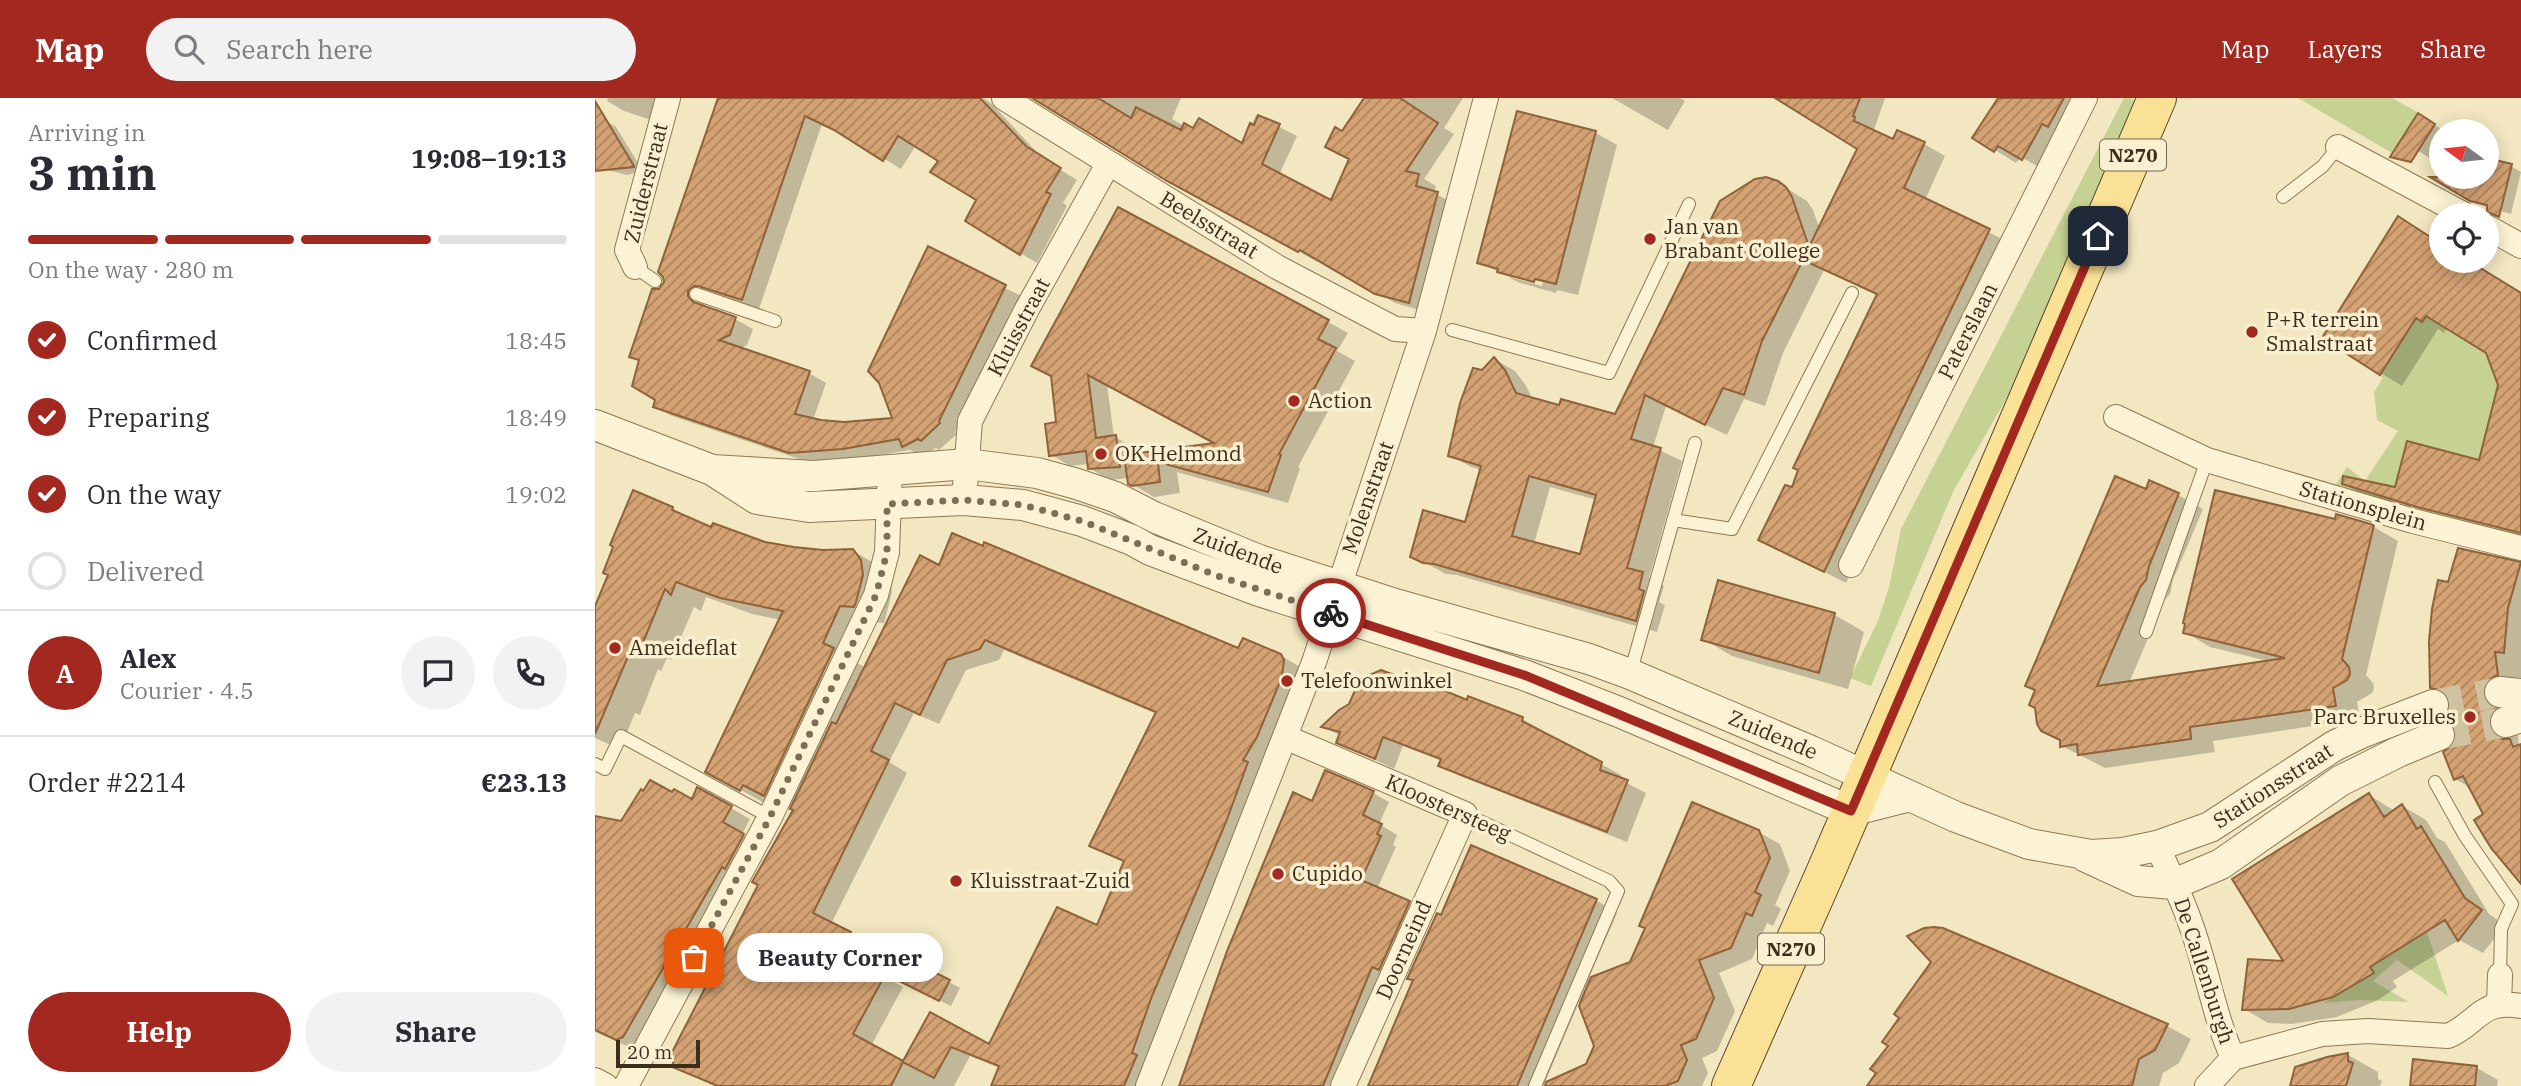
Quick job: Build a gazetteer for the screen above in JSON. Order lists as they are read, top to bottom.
{
  "streets": {
    "main road": ["N270"],
    "street": [
      "Zuiderstraat",
      "Beelsstraat",
      "Kluisstraat",
      "Paterslaan",
      "Molenstraat",
      "Stationsplein",
      "Zuidende",
      "Stationsstraat",
      "Kloostersteeg",
      "Doorneind",
      "De Callenburgh"
    ]
  },
  "crossings": [
    ["N270", "Zuidende"],
    ["Beelsstraat", "Kluisstraat"],
    ["Beelsstraat", "Molenstraat"],
    ["Kluisstraat", "Zuidende"],
    ["Molenstraat", "Zuidende"],
    ["Molenstraat", "Kloostersteeg"],
    ["Zuidende", "Stationsstraat"],
    ["Stationsstraat", "De Callenburgh"],
    ["Kloostersteeg", "Doorneind"]
  ],
  "places": [
    "Jan van Brabant College",
    "P+R terrein Smalstraat",
    "Action",
    "OK Helmond",
    "Ameideflat",
    "Telefoonwinkel",
    "Parc Bruxelles",
    "Cupido",
    "Kluisstraat-Zuid",
    "Beauty Corner"
  ],
  "scale_bar": "20 m",
  "north": "left",
  "page": {
    "header": "Map",
    "search": "Search here",
    "nav": ["Map", "Layers", "Share"],
    "heading": ["3 min", "Arriving in", "19:08–19:13"],
    "panel": [
      "Alex",
      "Courier · 4.5",
      "Order #2214",
      "€23.13"
    ],
    "bar": "On the way · 280 m",
    "list": [
      ["Confirmed", "18:45"],
      ["Preparing", "18:49"],
      ["On the way", "19:02"],
      "Delivered"
    ],
    "round": "A",
    "bubble": "Beauty Corner",
    "buttons": ["Help", "Share"],
    "scale": "20 m"
  }
}
